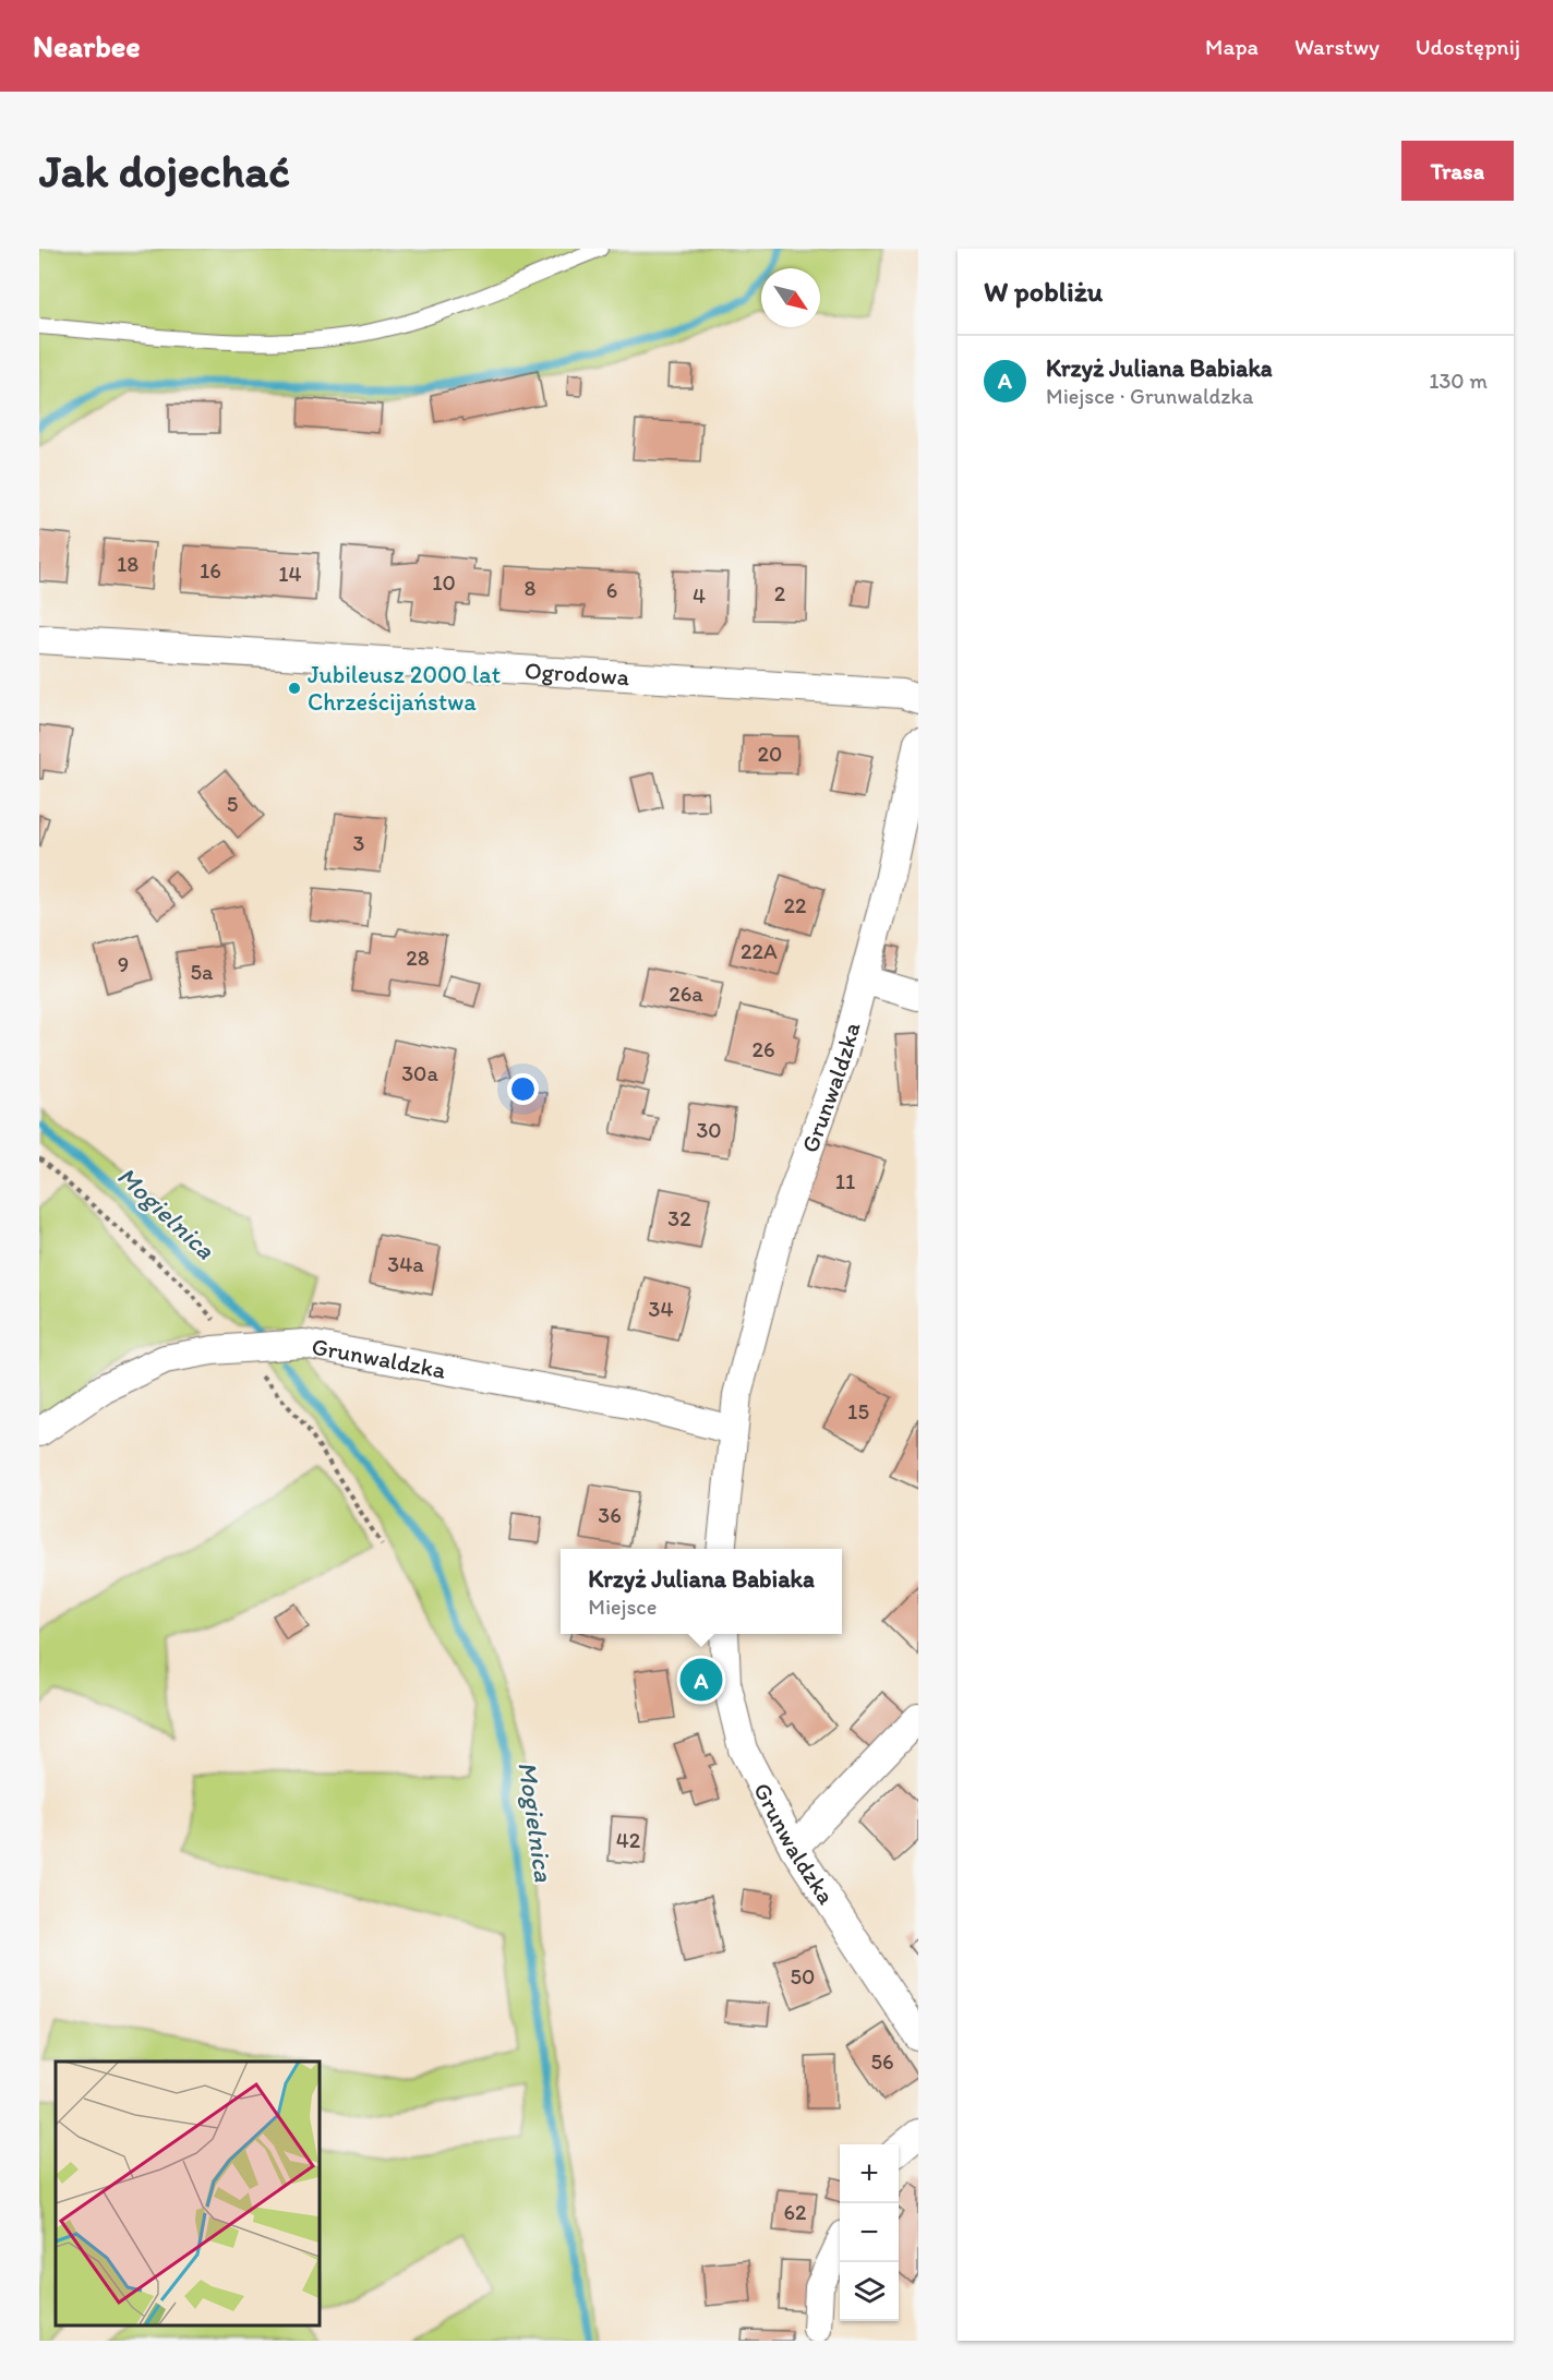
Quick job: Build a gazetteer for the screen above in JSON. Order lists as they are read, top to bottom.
{
  "streets": {
    "street": ["Ogrodowa", "Grunwaldzka"]
  },
  "water": ["Mogielnica"],
  "places": ["Jubileusz 2000 lat Chrześcijaństwa"],
  "house_numbers": [
    "18",
    "16",
    "14",
    "10",
    "8",
    "6",
    "2",
    "4",
    "20",
    "5",
    "3",
    "22",
    "22A",
    "28",
    "9",
    "5a",
    "26a",
    "26",
    "30a",
    "30",
    "11",
    "32",
    "34a",
    "34",
    "15",
    "36",
    "42",
    "50",
    "56",
    "62"
  ],
  "north": "bottom right",
  "page": {
    "header": "Nearbee",
    "nav": ["Mapa", "Warstwy", "Udostępnij"],
    "buttons": "Trasa",
    "title": "Jak dojechać",
    "heading": "W pobliżu",
    "list": [
      {
        "mark": "A",
        "name": "Krzyż Juliana Babiaka",
        "note": "Miejsce · Grunwaldzka",
        "value": "130 m"
      }
    ],
    "popup": ["Krzyż Juliana Babiaka", "Miejsce"],
    "pins": "A",
    "map_buttons": ["+", "−"]
  }
}
